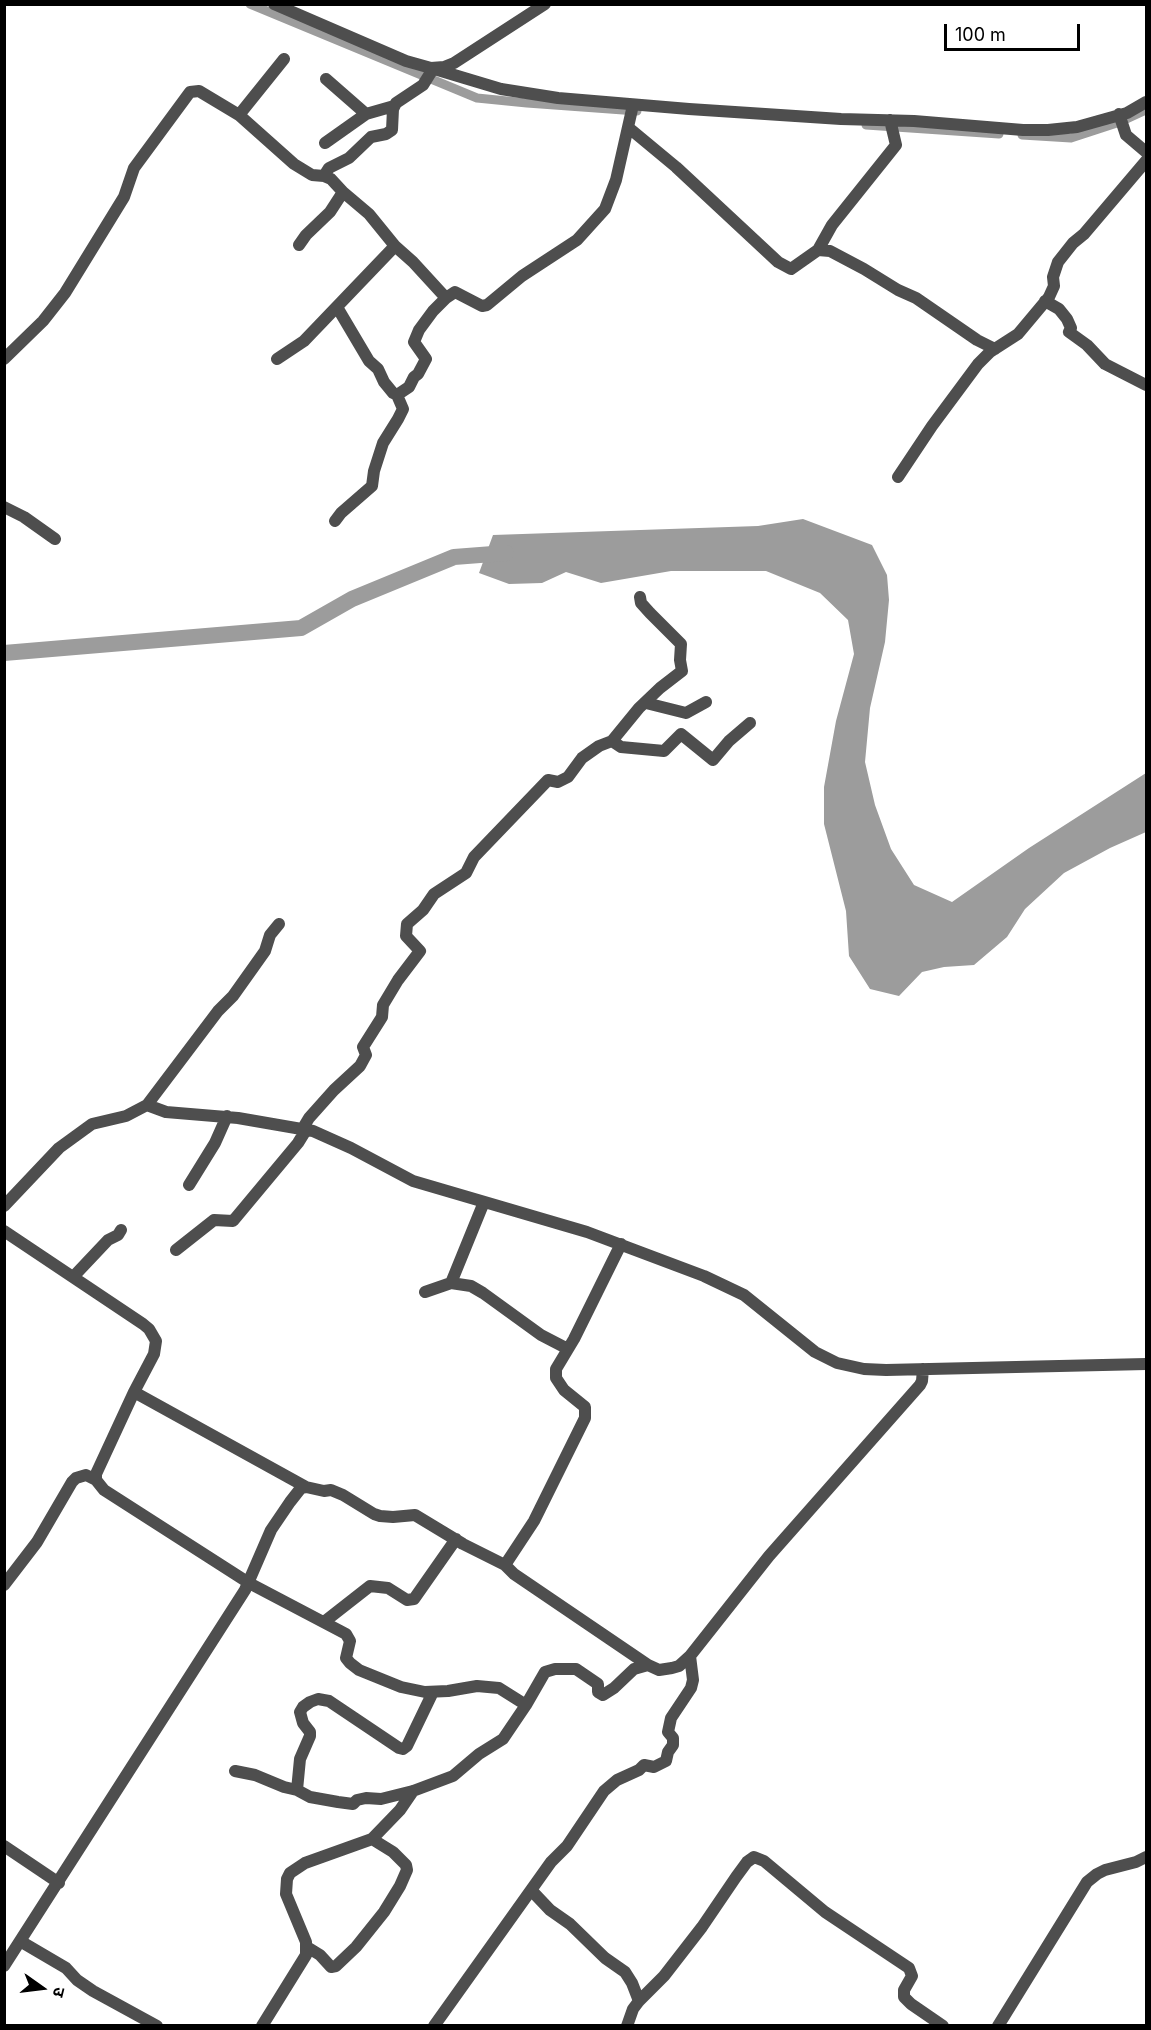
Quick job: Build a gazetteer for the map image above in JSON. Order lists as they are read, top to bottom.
{
  "scale_bar": "100 m",
  "north": "right"
}
